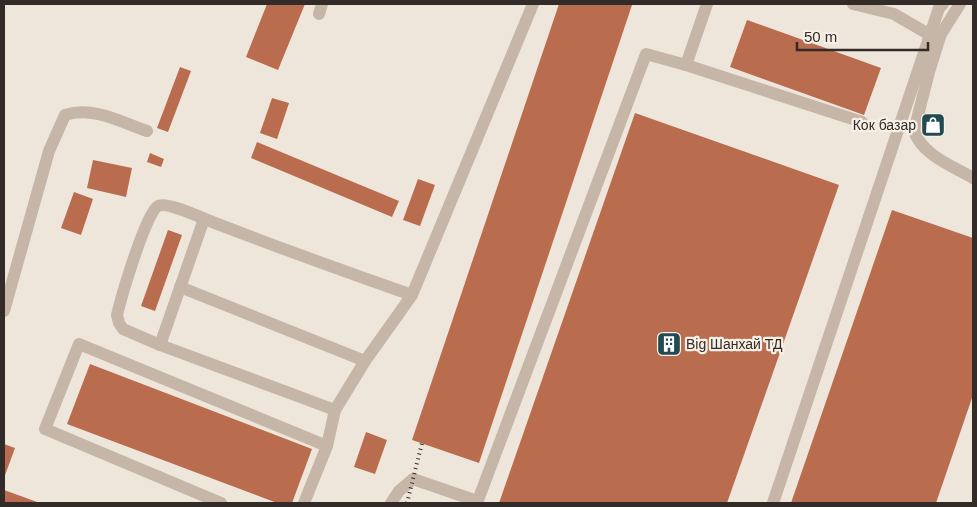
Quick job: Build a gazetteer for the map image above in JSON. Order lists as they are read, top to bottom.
{
  "places": {
    "shop": ["Кок базар"],
    "building": ["Big Шанхай ТД"]
  },
  "scale_bar": "50 m"
}
